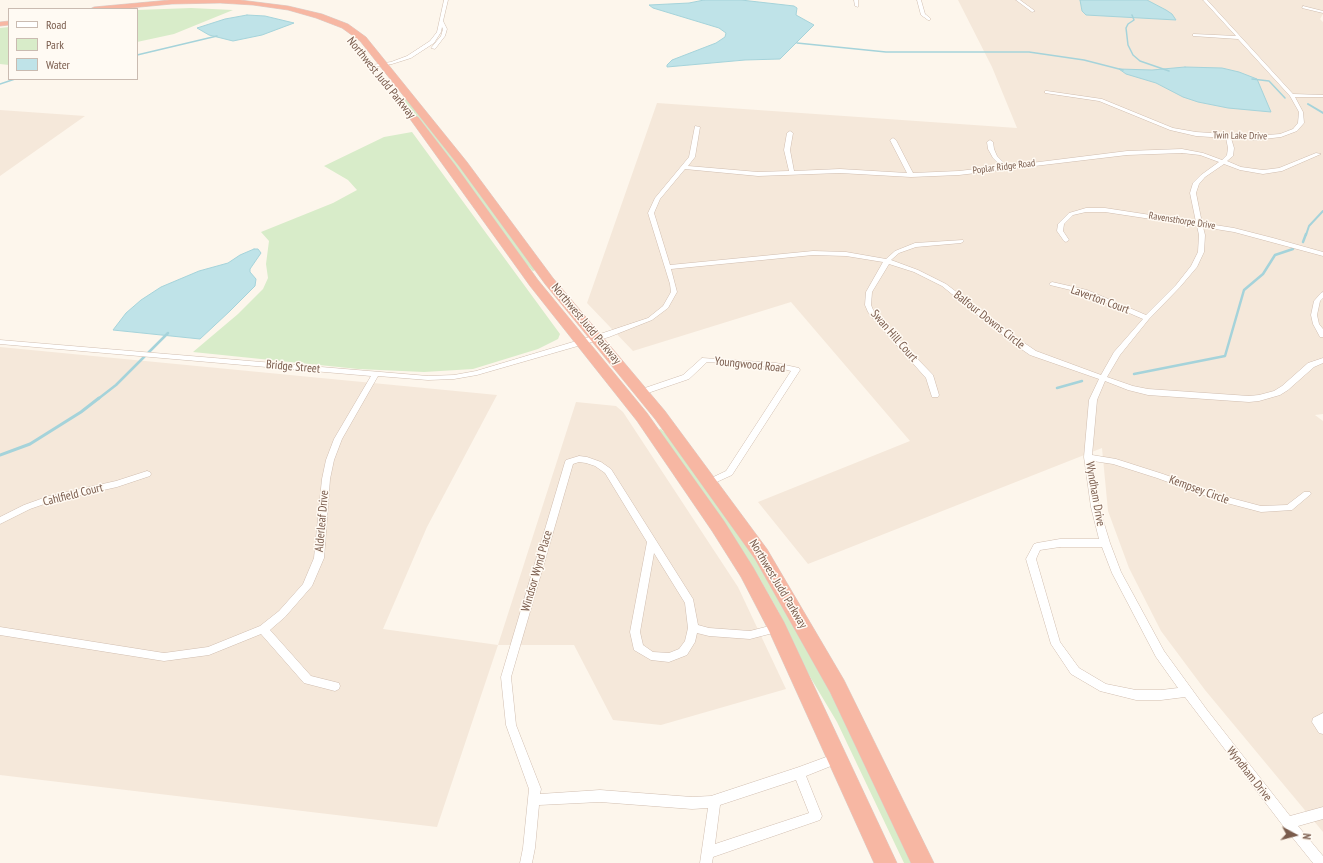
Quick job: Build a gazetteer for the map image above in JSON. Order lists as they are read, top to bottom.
{
  "streets": {
    "highway": ["Northwest Judd Parkway"],
    "street": [
      "Twin Lake Drive",
      "Poplar Ridge Road",
      "Ravensthorpe Drive",
      "Laverton Court",
      "Balfour Downs Circle",
      "Swan Hill Court",
      "Youngwood Road",
      "Bridge Street",
      "Kempsey Circle",
      "Wyndham Drive",
      "Cahlfield Court",
      "Alderleaf Drive",
      "Windsor Wynd Place"
    ]
  },
  "crossings": [
    ["Northwest Judd Parkway", "Youngwood Road"],
    ["Northwest Judd Parkway", "Bridge Street"],
    ["Twin Lake Drive", "Wyndham Drive"],
    ["Poplar Ridge Road", "Bridge Street"],
    ["Poplar Ridge Road", "Wyndham Drive"],
    ["Ravensthorpe Drive", "Wyndham Drive"],
    ["Laverton Court", "Wyndham Drive"],
    ["Balfour Downs Circle", "Swan Hill Court"],
    ["Balfour Downs Circle", "Bridge Street"],
    ["Balfour Downs Circle", "Wyndham Drive"],
    ["Bridge Street", "Alderleaf Drive"],
    ["Kempsey Circle", "Wyndham Drive"]
  ],
  "legend": ["Road", "Park", "Water"],
  "north": "right"
}
